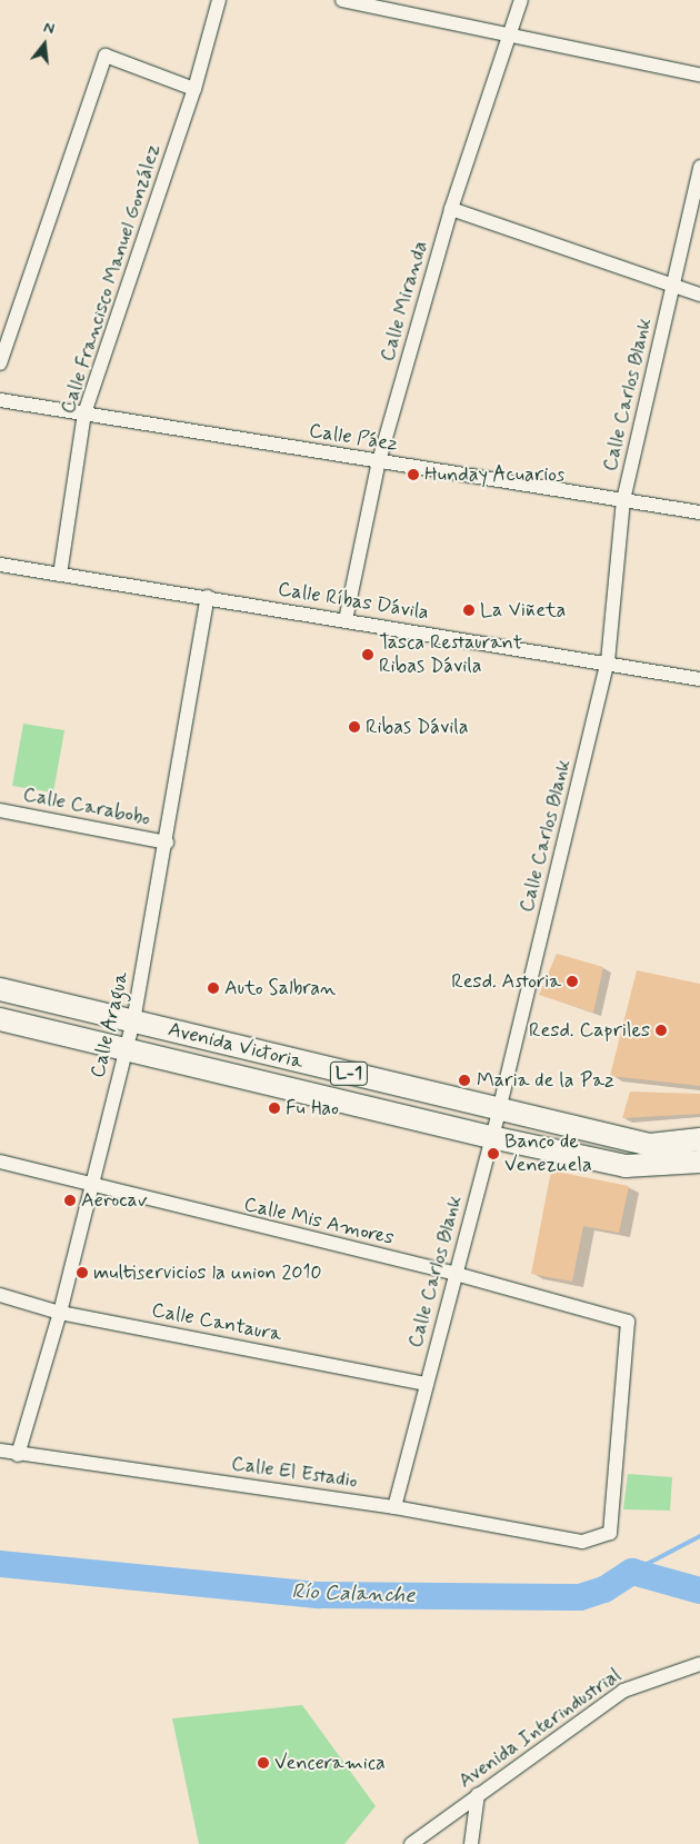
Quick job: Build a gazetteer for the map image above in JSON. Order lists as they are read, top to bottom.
{
  "streets": {
    "main road": ["Avenida Victoria", "L-1"],
    "street": [
      "Calle Francisco Manuel González",
      "Calle Miranda",
      "Calle Carlos Blank",
      "Calle Páez",
      "Calle Ríbas Dávila",
      "Calle Carabobo",
      "Calle Aragua",
      "Calle Mis Amores",
      "Calle Cantaura",
      "Calle El Estadio",
      "Avenida Interindustrial"
    ]
  },
  "crossings": [
    ["Calle Francisco Manuel González", "Calle Páez"],
    ["Calle Francisco Manuel González", "Calle Ríbas Dávila"],
    ["Calle Miranda", "Calle Páez"],
    ["Calle Miranda", "Calle Ríbas Dávila"],
    ["Calle Carlos Blank", "Calle Páez"],
    ["Calle Carlos Blank", "Calle Ríbas Dávila"],
    ["Calle Carlos Blank", "Avenida Victoria"],
    ["Calle Carlos Blank", "Calle Mis Amores"],
    ["Calle Carlos Blank", "Calle Cantaura"],
    ["Calle Carlos Blank", "Calle El Estadio"],
    ["Calle Ríbas Dávila", "Calle Aragua"],
    ["Calle Carabobo", "Calle Aragua"],
    ["Calle Aragua", "Avenida Victoria"],
    ["Calle Aragua", "Calle Mis Amores"],
    ["Calle Aragua", "Calle Cantaura"],
    ["Calle Aragua", "Calle El Estadio"],
    ["Calle Mis Amores", "Calle El Estadio"]
  ],
  "water": ["Río Calanche"],
  "places": [
    "Hunday Acuarios",
    "La Viñeta",
    "Tasca Restaurant Ribas Dávila",
    "Ribas Dávila",
    "Resd. Astoria",
    "Auto Salbran",
    "Resd. Capriles",
    "Maria de la Paz",
    "Fu Hao",
    "Banco de Venezuela",
    "Aerocav",
    "multiservicios la union 2010",
    "Venceramica"
  ],
  "north": "top"
}
